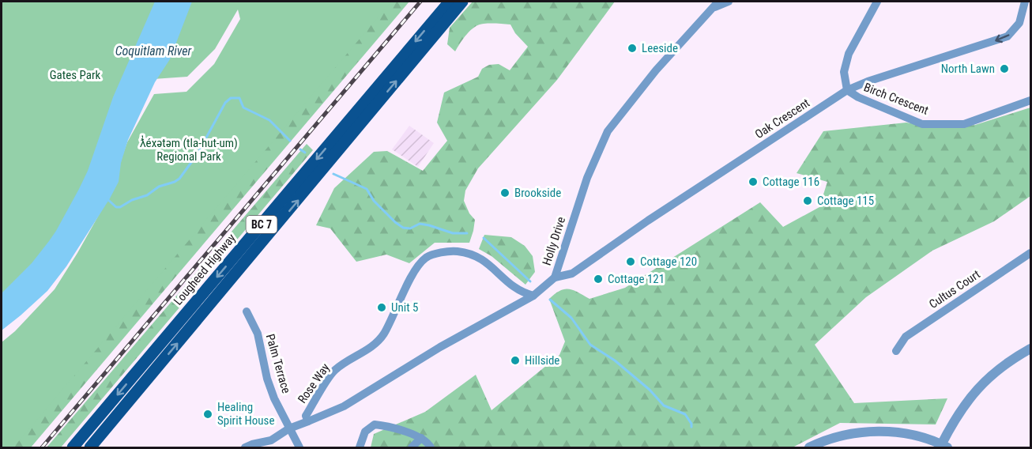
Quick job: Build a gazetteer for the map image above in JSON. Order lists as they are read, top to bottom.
{
  "streets": {
    "main road": ["BC 7", "Lougheed Highway"],
    "street": [
      "Birch Crescent",
      "Oak Crescent",
      "Holly Drive",
      "Cultus Court",
      "Palm Terrace",
      "Rose Way"
    ]
  },
  "crossings": [
    ["Birch Crescent", "Oak Crescent"],
    ["Oak Crescent", "Holly Drive"],
    ["Holly Drive", "Palm Terrace"],
    ["Holly Drive", "Rose Way"]
  ],
  "one_way": ["Oak Crescent"],
  "water": ["Coquitlam River"],
  "parks": ["Gates Park", "ƛ̓éxətəm (tla-hut-um) Regional Park"],
  "places": [
    "Leeside",
    "North Lawn",
    "Cottage 116",
    "Brookside",
    "Cottage 115",
    "Cottage 120",
    "Cottage 121",
    "Unit 5",
    "Hillside",
    "Healing Spirit House"
  ]
}
